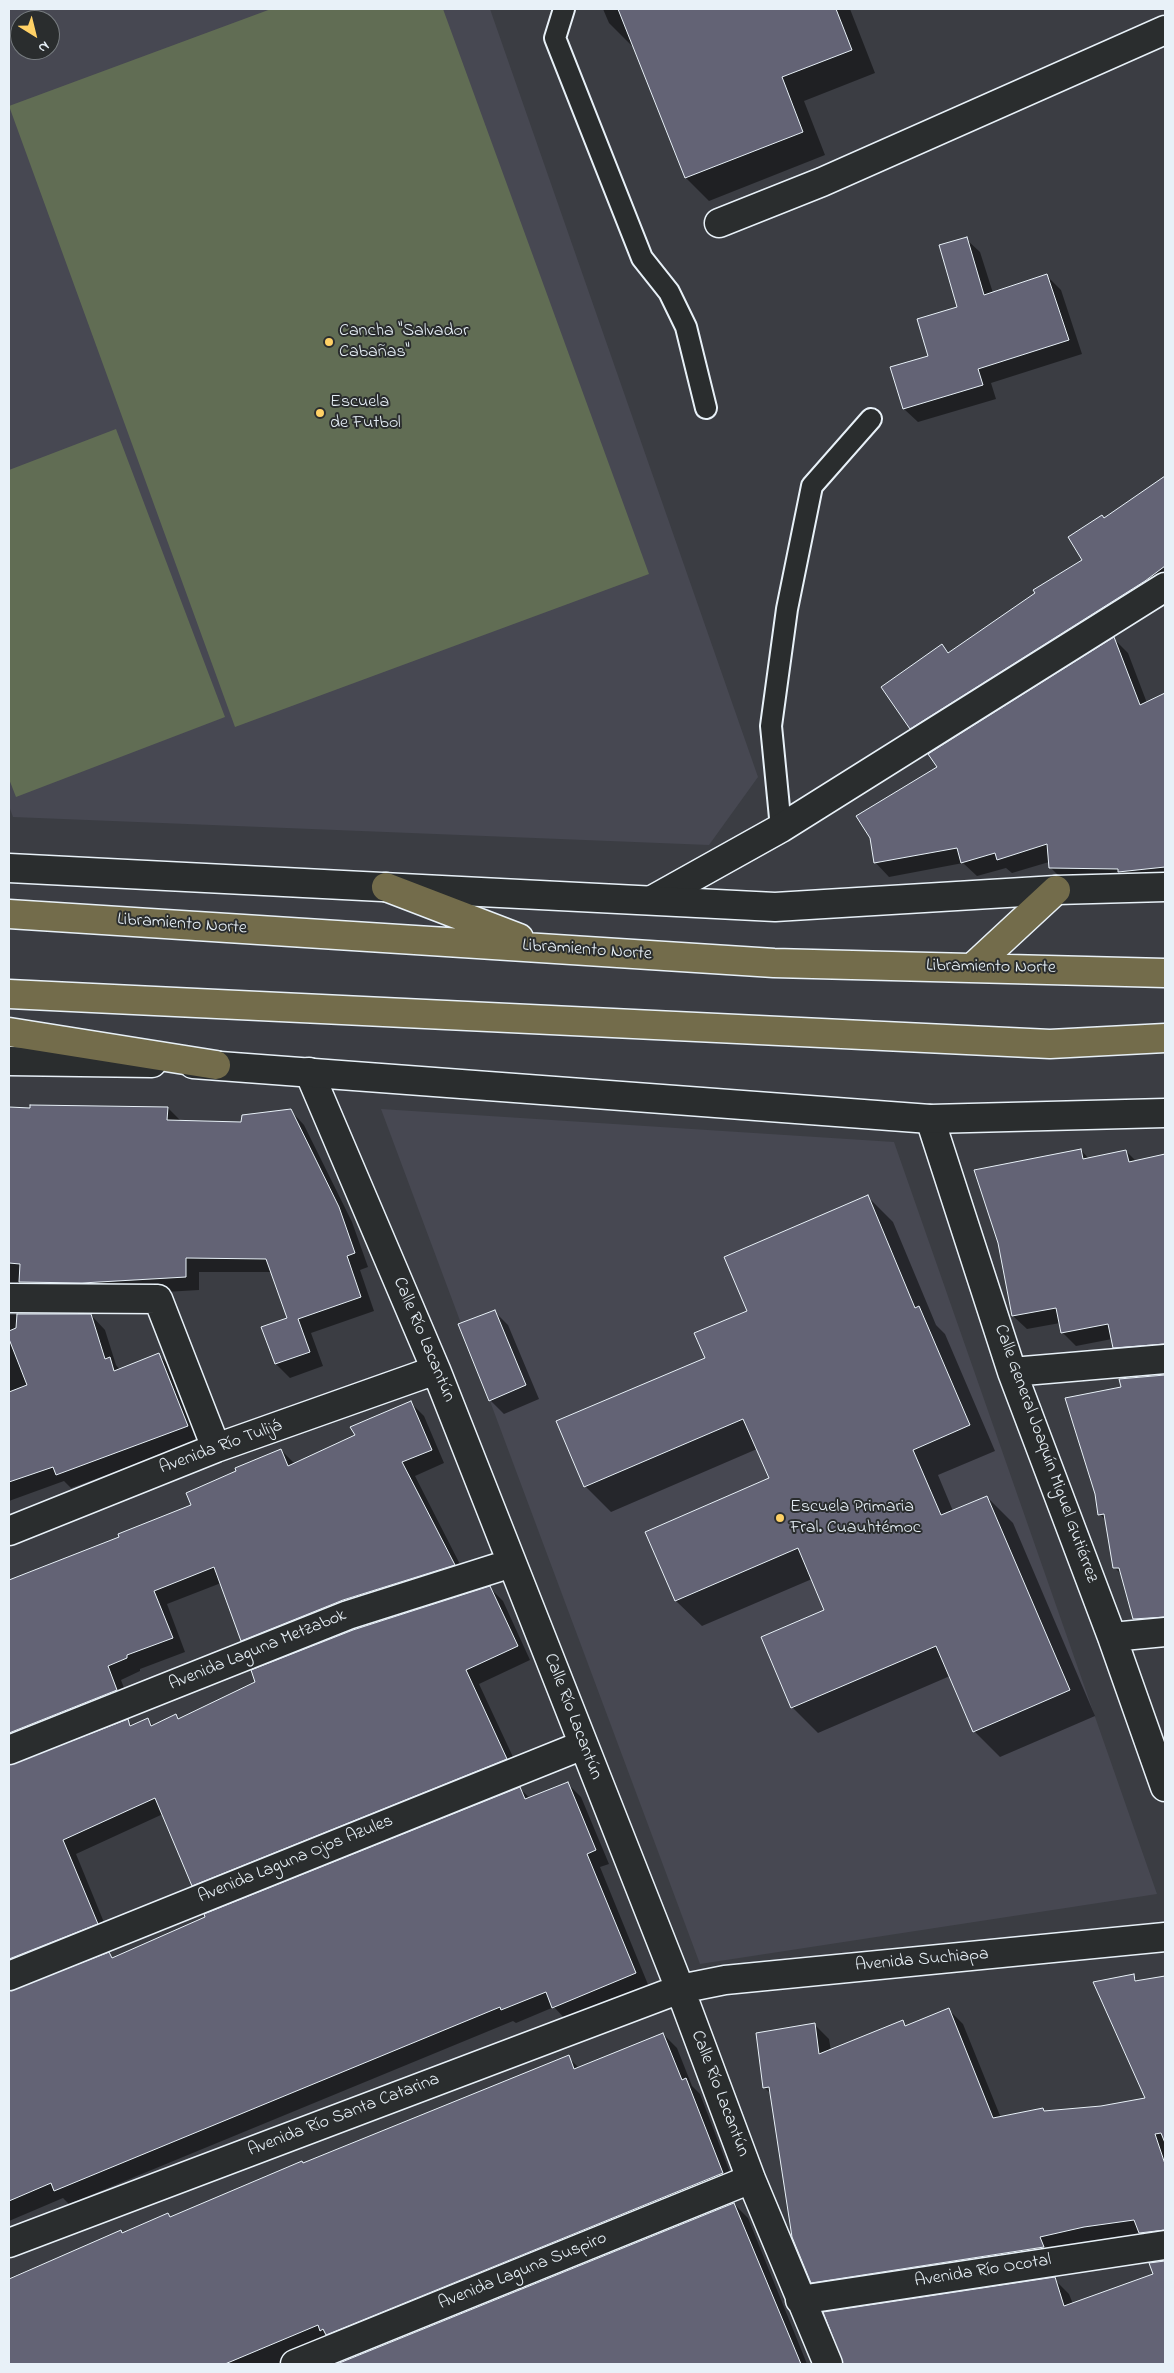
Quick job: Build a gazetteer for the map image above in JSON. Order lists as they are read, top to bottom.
{
  "streets": {
    "highway": ["Libramiento Norte"],
    "street": [
      "Calle Río Lacantún",
      "Avenida Río Tulijá",
      "Calle General Joaquín Miguel Gutiérrez",
      "Avenida Laguna Metzabok",
      "Avenida Laguna Ojos Azules",
      "Avenida Suchiapa",
      "Avenida Río Santa Catarina",
      "Avenida Laguna Suspiro",
      "Avenida Río Ocotal"
    ]
  },
  "crossings": [
    ["Calle Río Lacantún", "Avenida Río Tulijá"],
    ["Calle Río Lacantún", "Avenida Laguna Metzabok"],
    ["Calle Río Lacantún", "Avenida Laguna Ojos Azules"],
    ["Calle Río Lacantún", "Avenida Suchiapa"],
    ["Calle Río Lacantún", "Avenida Río Santa Catarina"],
    ["Calle Río Lacantún", "Avenida Laguna Suspiro"],
    ["Calle Río Lacantún", "Avenida Río Ocotal"],
    ["Avenida Suchiapa", "Avenida Río Santa Catarina"]
  ],
  "places": ["Cancha \"Salvador Cabañas\"", "Escuela de Futbol", "Escuela Primaria Fral. Cuauhtémoc"],
  "north": "bottom right"
}
